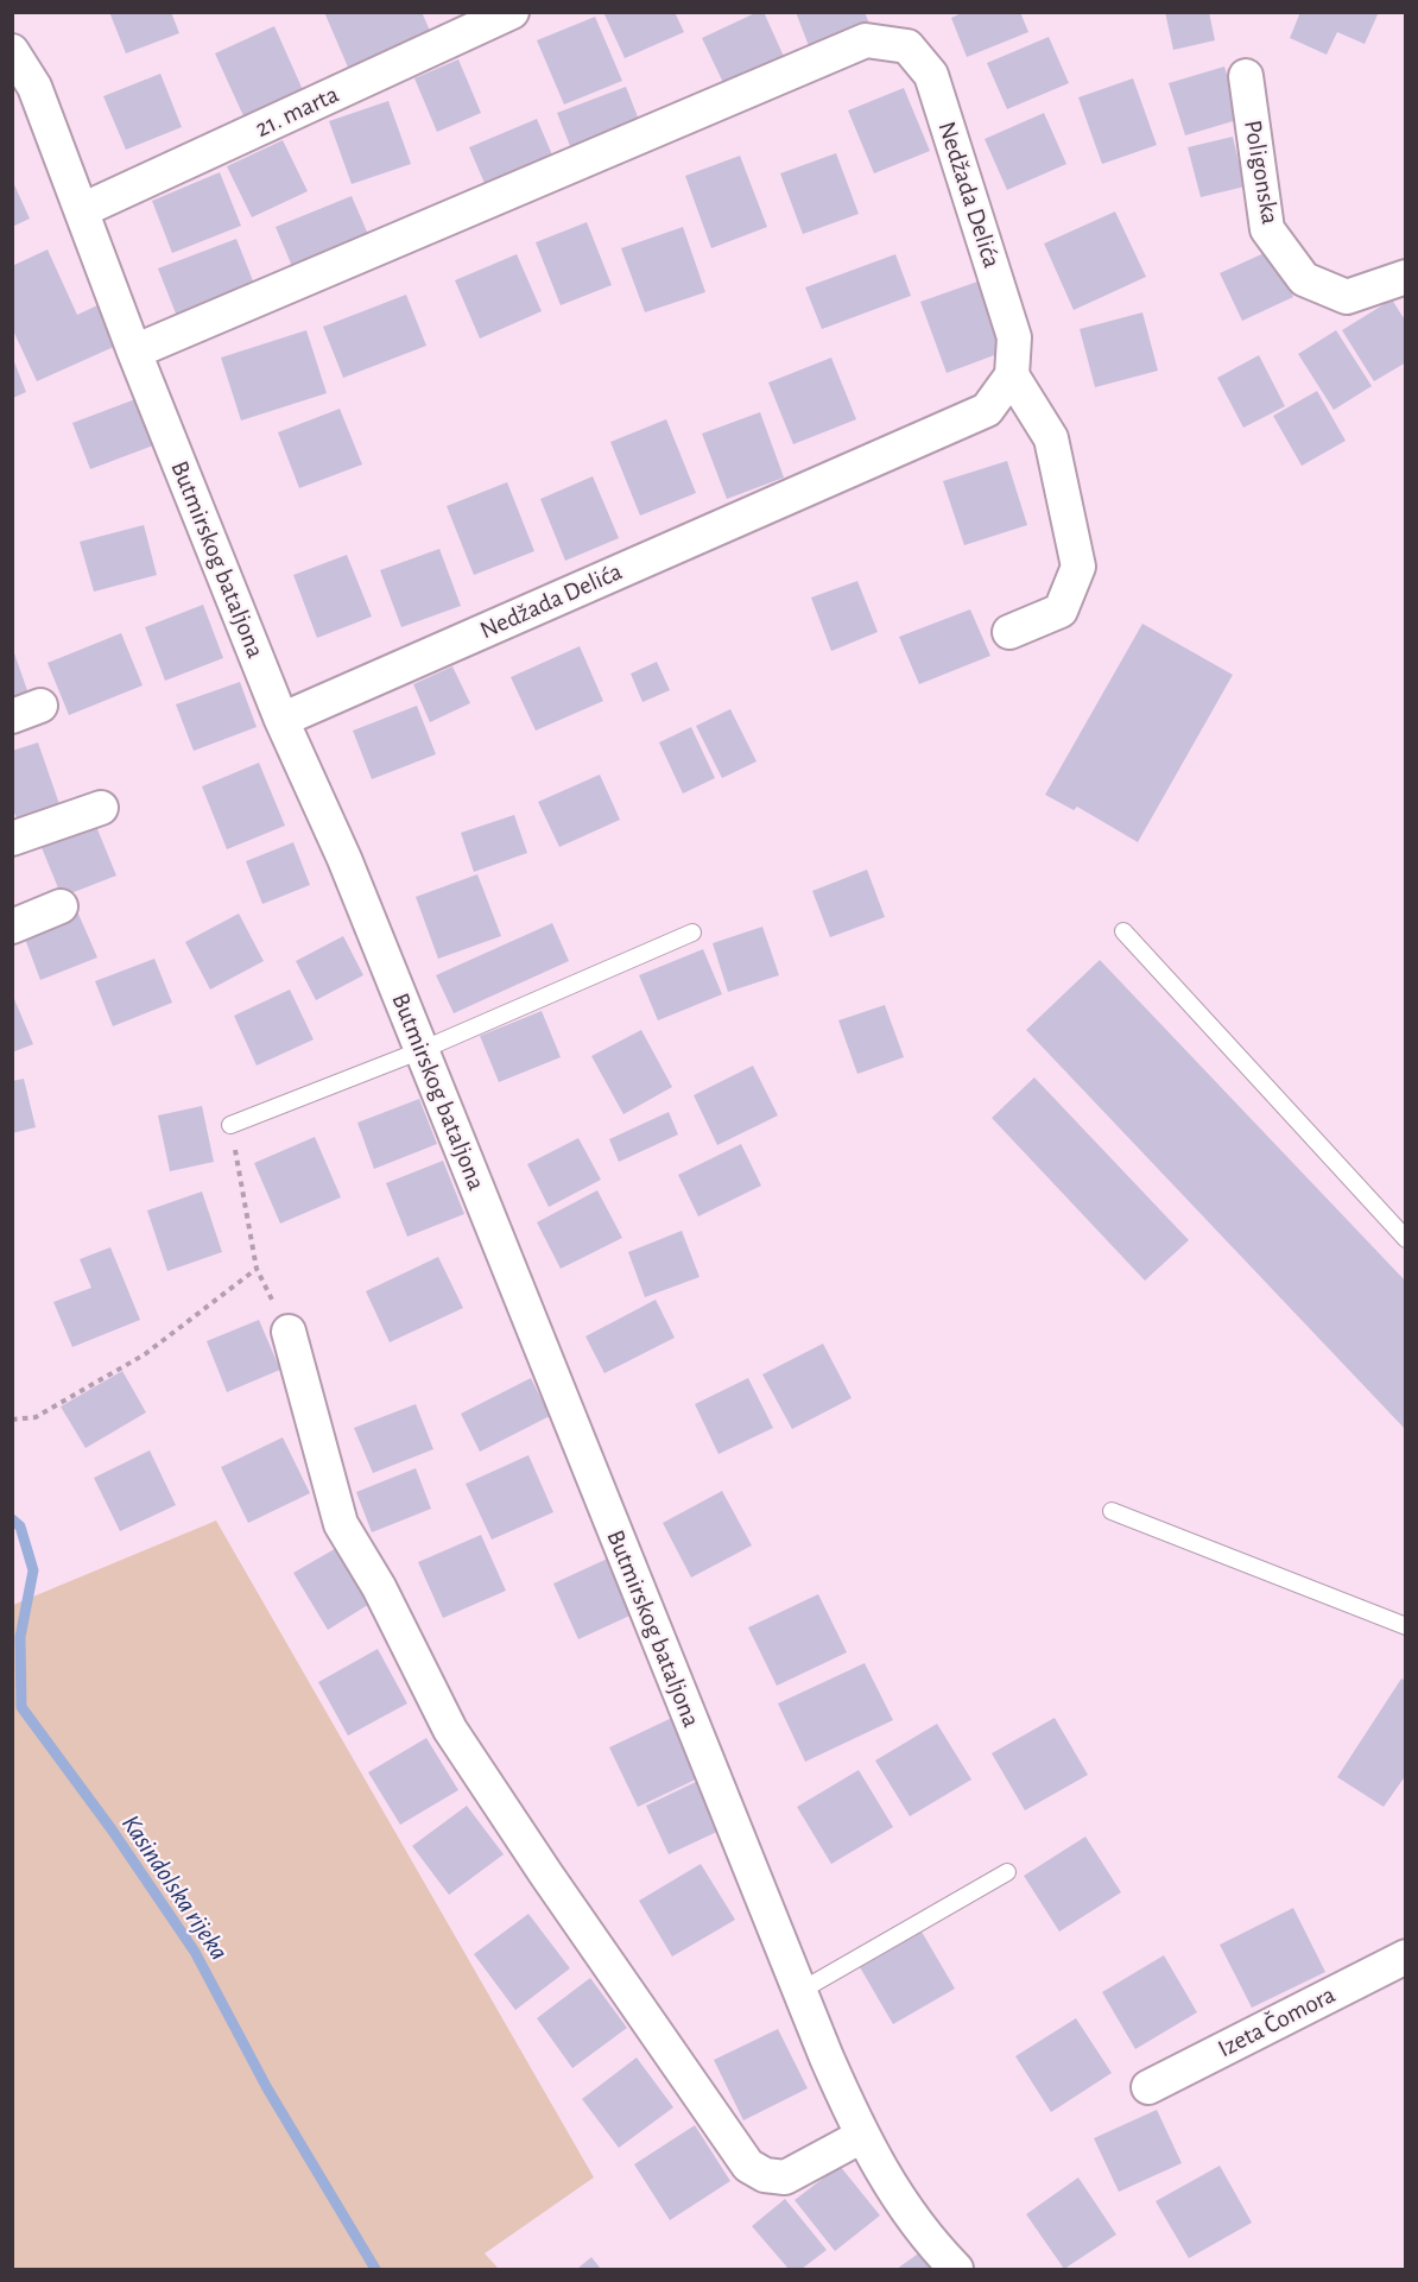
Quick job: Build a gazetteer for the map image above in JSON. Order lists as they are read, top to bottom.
{
  "streets": {
    "street": [
      "21. marta",
      "Poligonska",
      "Nedžada Delića",
      "Butmirskog bataljona",
      "Izeta Čomora"
    ]
  },
  "crossings": [
    ["21. marta", "Butmirskog bataljona"],
    ["Nedžada Delića", "Butmirskog bataljona"]
  ],
  "water": ["Kasindolska rijeka"]
}
